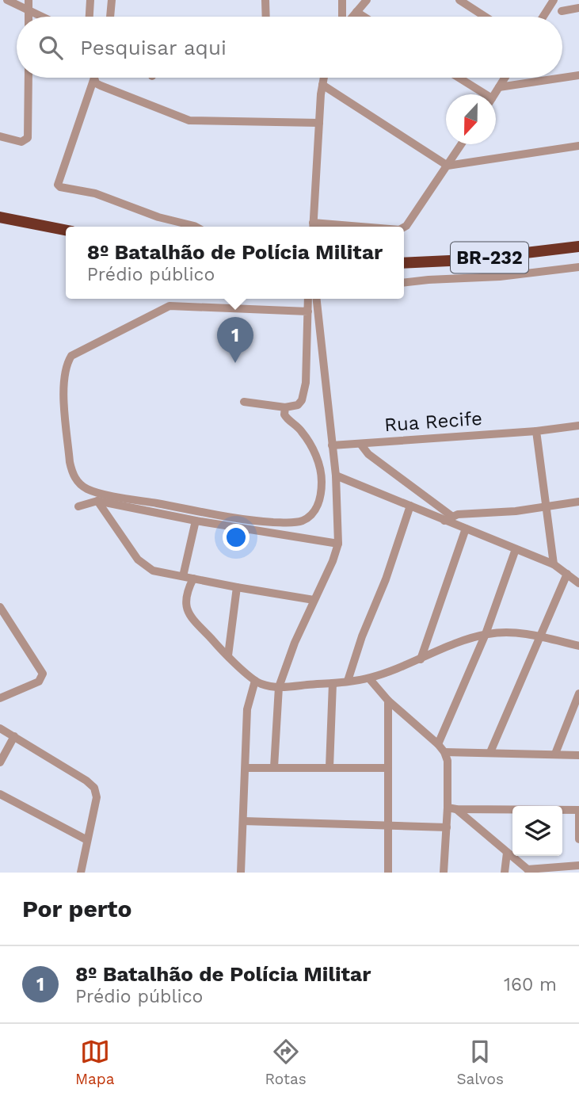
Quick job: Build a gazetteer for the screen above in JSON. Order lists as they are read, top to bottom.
{
  "streets": {
    "highway": ["BR-232"],
    "street": ["Rua Recife"]
  },
  "north": "bottom",
  "page": {
    "search": "Pesquisar aqui",
    "popup": ["8º Batalhão de Polícia Militar", "Prédio público"],
    "pins": "1",
    "heading": "Por perto",
    "list": [
      {
        "mark": "1",
        "name": "8º Batalhão de Polícia Militar",
        "note": "Prédio público",
        "value": "160 m"
      }
    ],
    "nav": ["Mapa", "Rotas", "Salvos"]
  }
}
